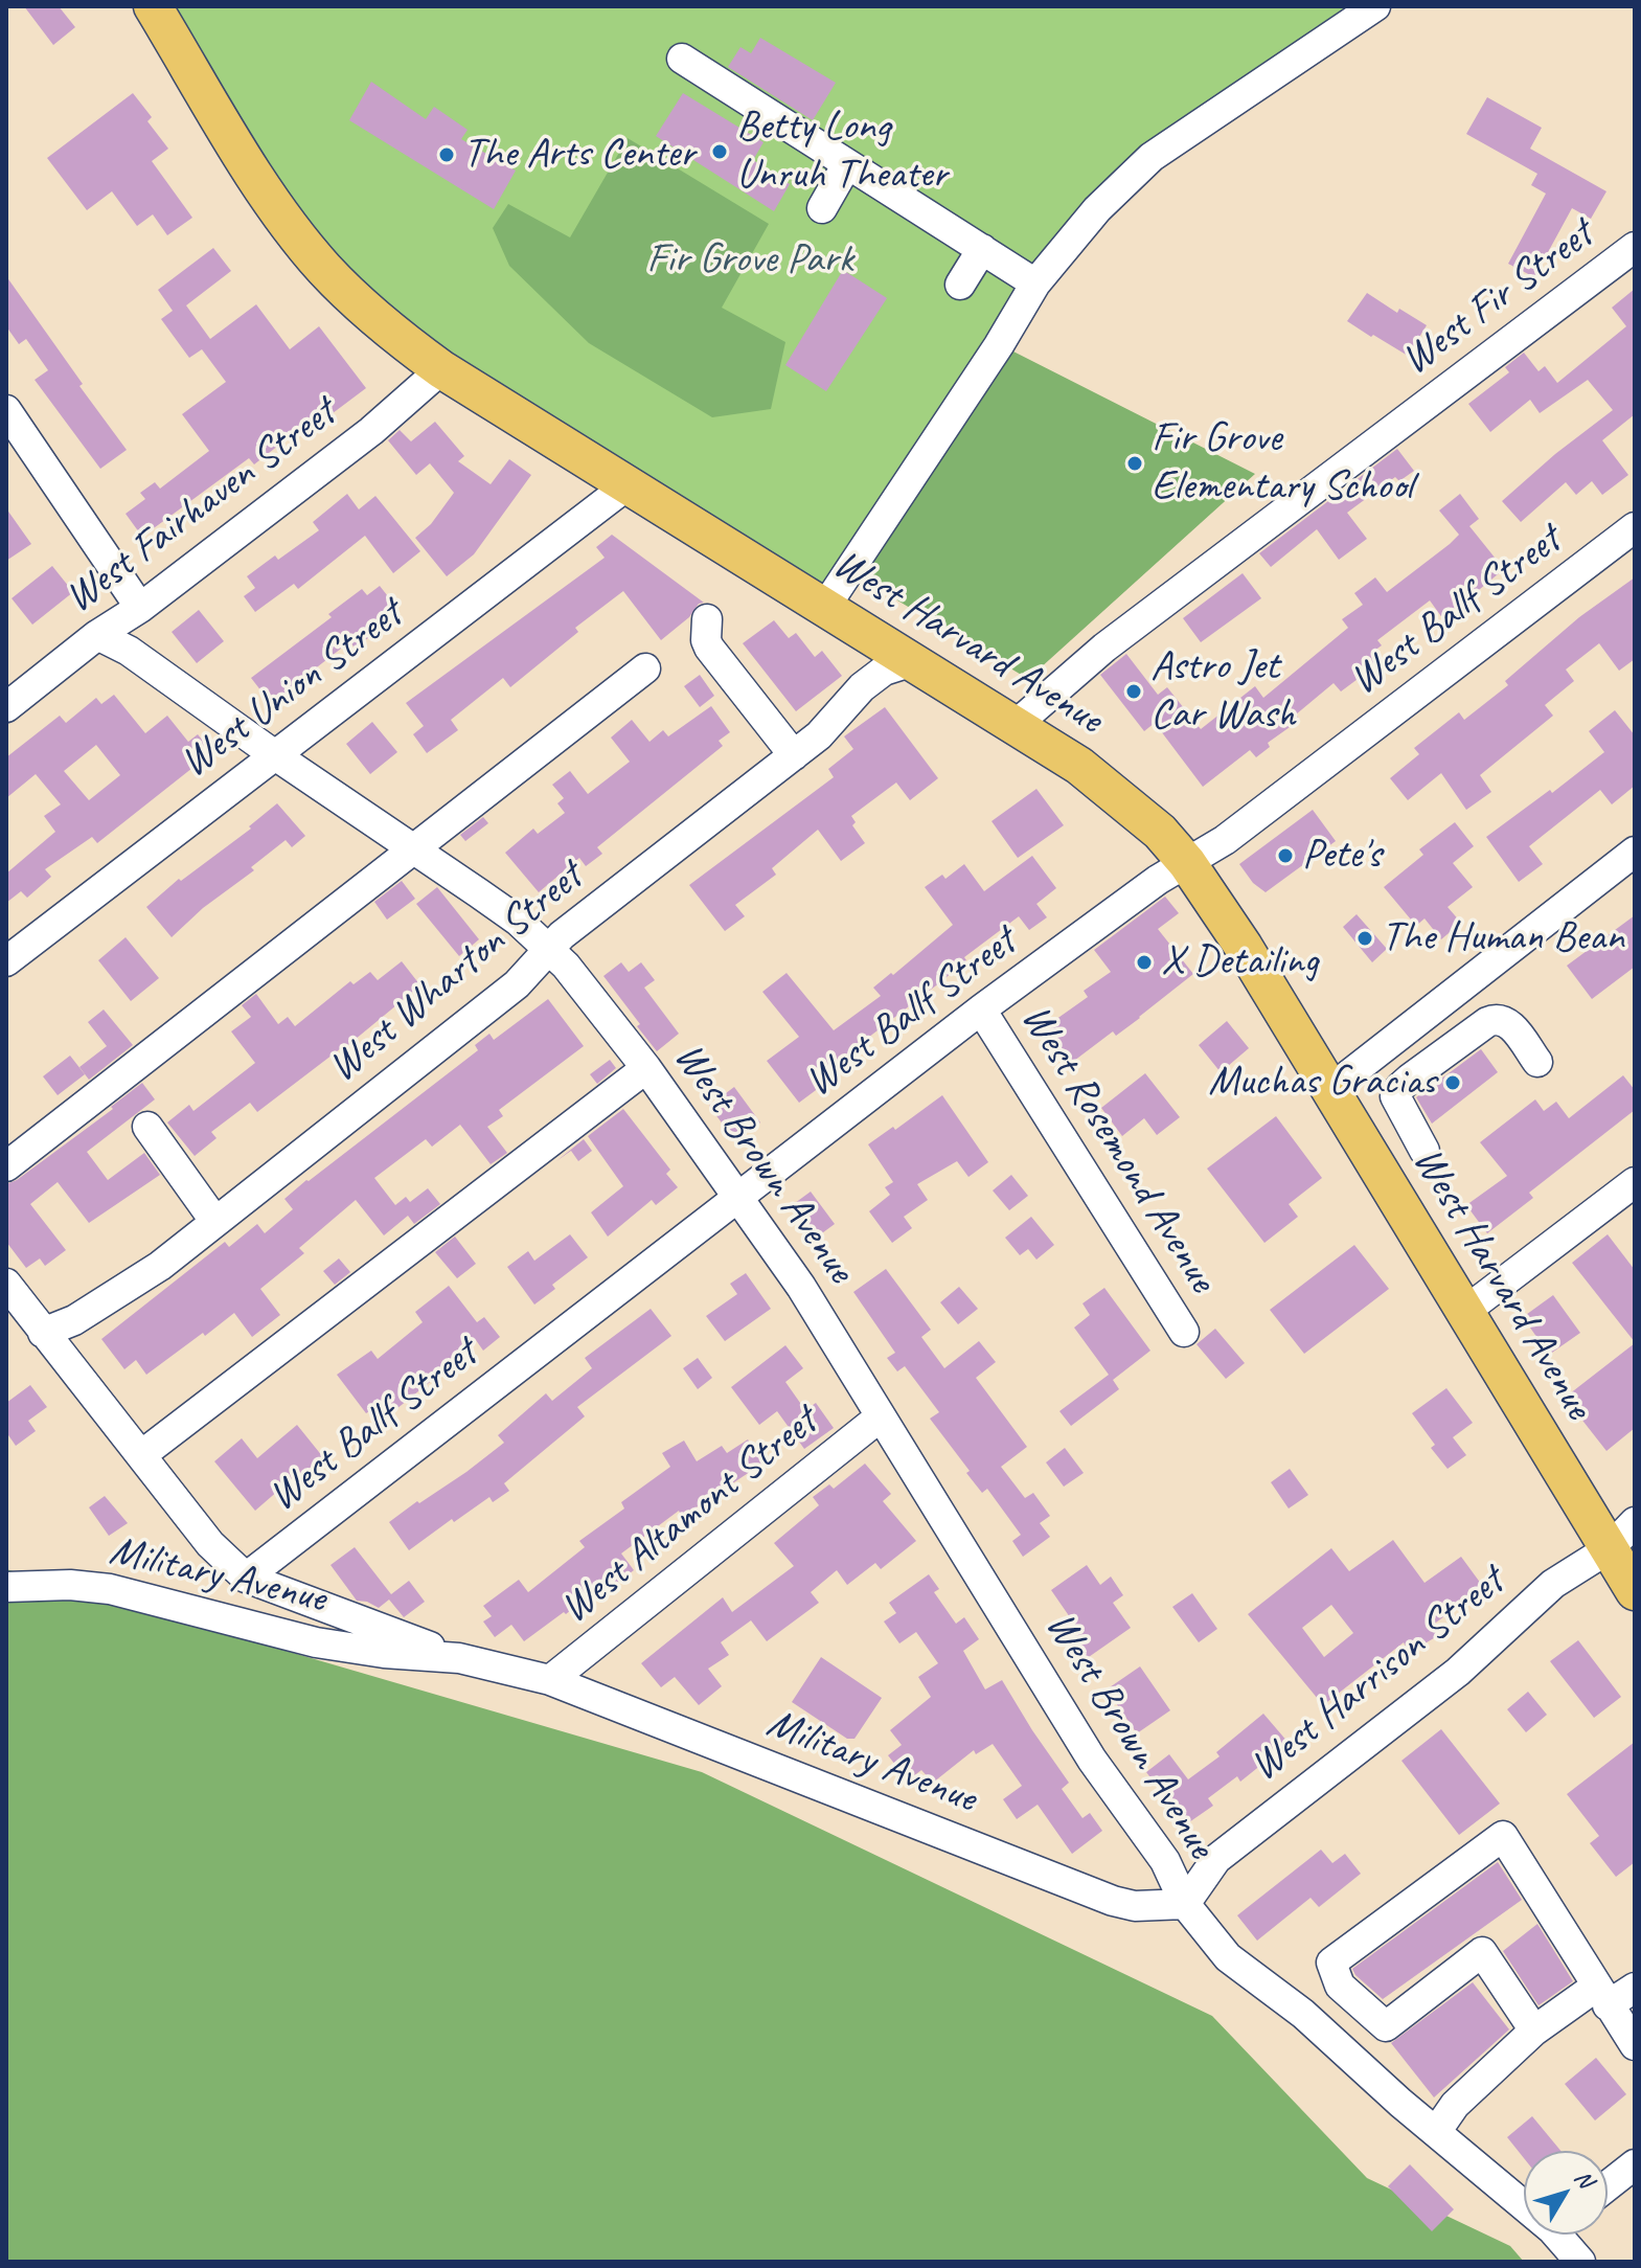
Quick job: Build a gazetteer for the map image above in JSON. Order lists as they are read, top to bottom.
{
  "streets": {
    "main road": ["West Harvard Avenue"],
    "street": [
      "West Fir Street",
      "West Fairhaven Street",
      "West Ballf Street",
      "West Union Street",
      "West Wharton Street",
      "West Rosemond Avenue",
      "West Brown Avenue",
      "West Altamont Street",
      "Military Avenue",
      "West Harrison Street"
    ]
  },
  "crossings": [
    ["West Fir Street", "West Harvard Avenue"],
    ["West Fairhaven Street", "West Harvard Avenue"],
    ["West Fairhaven Street", "West Brown Avenue"],
    ["West Ballf Street", "West Harvard Avenue"],
    ["West Ballf Street", "West Rosemond Avenue"],
    ["West Ballf Street", "West Brown Avenue"],
    ["West Harvard Avenue", "West Union Street"],
    ["West Harvard Avenue", "West Wharton Street"],
    ["West Harvard Avenue", "West Harrison Street"],
    ["West Union Street", "West Brown Avenue"],
    ["West Wharton Street", "West Brown Avenue"],
    ["West Brown Avenue", "West Altamont Street"],
    ["West Brown Avenue", "Military Avenue"],
    ["West Brown Avenue", "West Harrison Street"],
    ["West Altamont Street", "Military Avenue"],
    ["Military Avenue", "West Harrison Street"]
  ],
  "parks": ["Fir Grove Park"],
  "places": [
    "Betty Long Unruh Theater",
    "The Arts Center",
    "Fir Grove Elementary School",
    "Astro Jet Car Wash",
    "Pete's",
    "The Human Bean",
    "X Detailing",
    "Muchas Gracias"
  ],
  "north": "top right"
}
